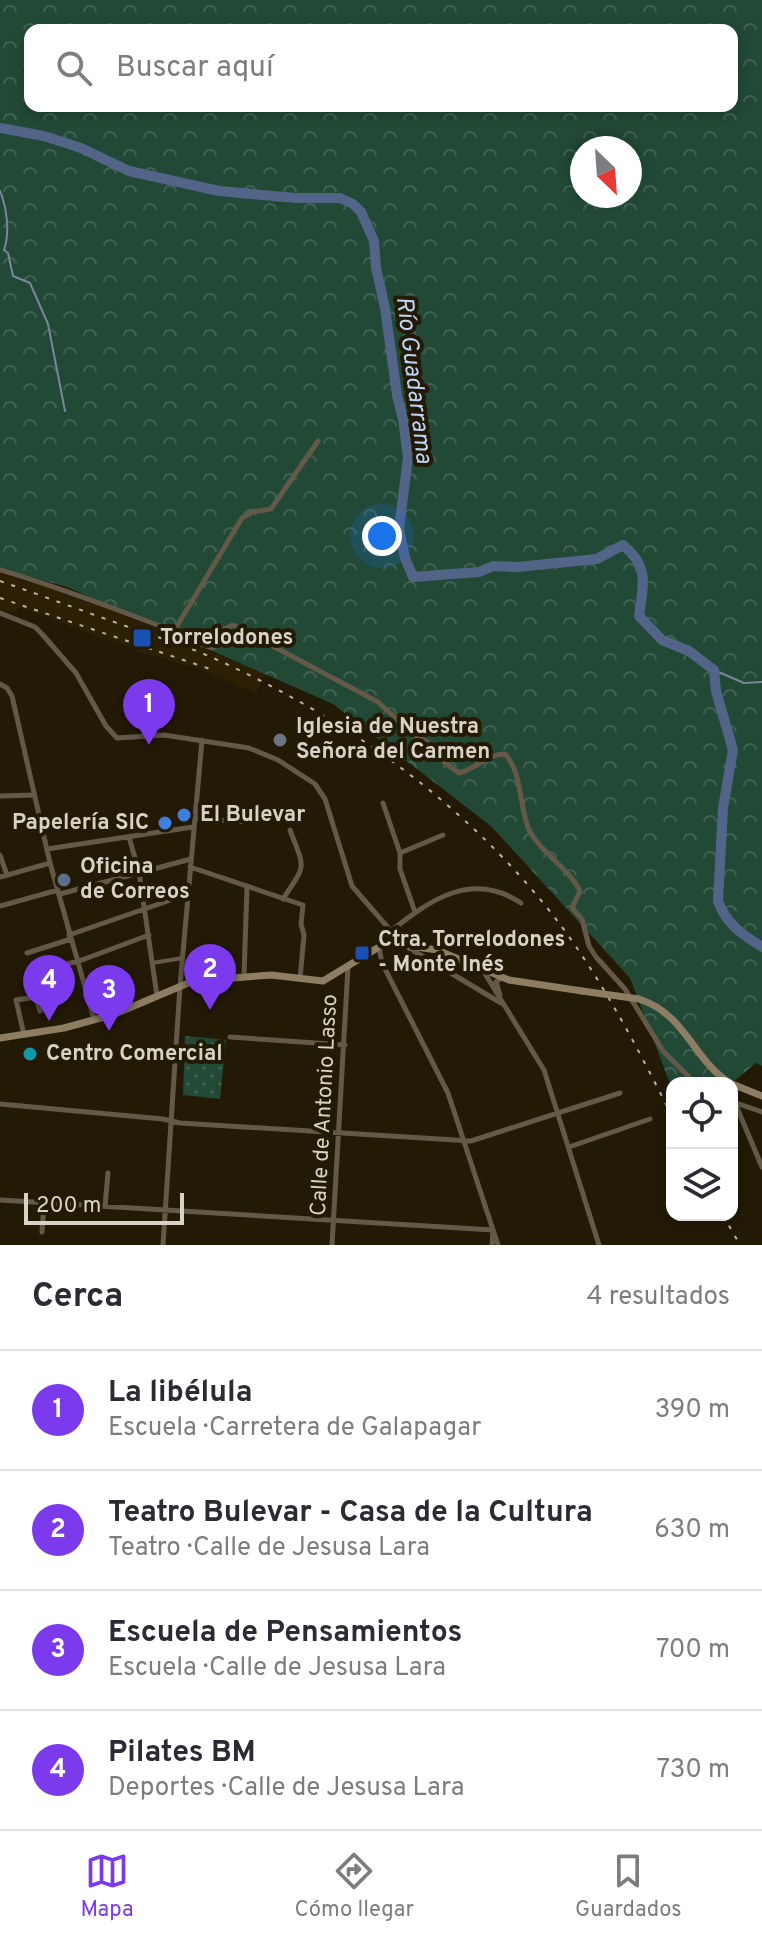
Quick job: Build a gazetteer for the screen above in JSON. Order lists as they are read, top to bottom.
{
  "streets": {
    "street": ["Calle de Antonio Lasso"]
  },
  "water": ["Río Guadarrama"],
  "places": {
    "transit": ["Torrelodones", "Ctra. Torrelodones - Monte Inés"],
    "other": [
      "Iglesia de Nuestra Señora del Carmen",
      "El Bulevar",
      "Papelería SIC",
      "Oficina de Correos",
      "Centro Comercial"
    ]
  },
  "scale_bar": "200 m",
  "north": "bottom right",
  "page": {
    "search": "Buscar aquí",
    "pins": [
      "1",
      "2",
      "4",
      "3"
    ],
    "scale": "200 m",
    "heading": ["Cerca", "4 resultados"],
    "list": [
      {
        "mark": "1",
        "name": "La libélula",
        "note": "Escuela · Carretera de Galapagar",
        "value": "390 m"
      },
      {
        "mark": "2",
        "name": "Teatro Bulevar - Casa de la Cultura",
        "note": "Teatro · Calle de Jesusa Lara",
        "value": "630 m"
      },
      {
        "mark": "3",
        "name": "Escuela de Pensamientos",
        "note": "Escuela · Calle de Jesusa Lara",
        "value": "700 m"
      },
      {
        "mark": "4",
        "name": "Pilates BM",
        "note": "Deportes · Calle de Jesusa Lara",
        "value": "730 m"
      }
    ],
    "nav": ["Mapa", "Cómo llegar", "Guardados"]
  }
}
